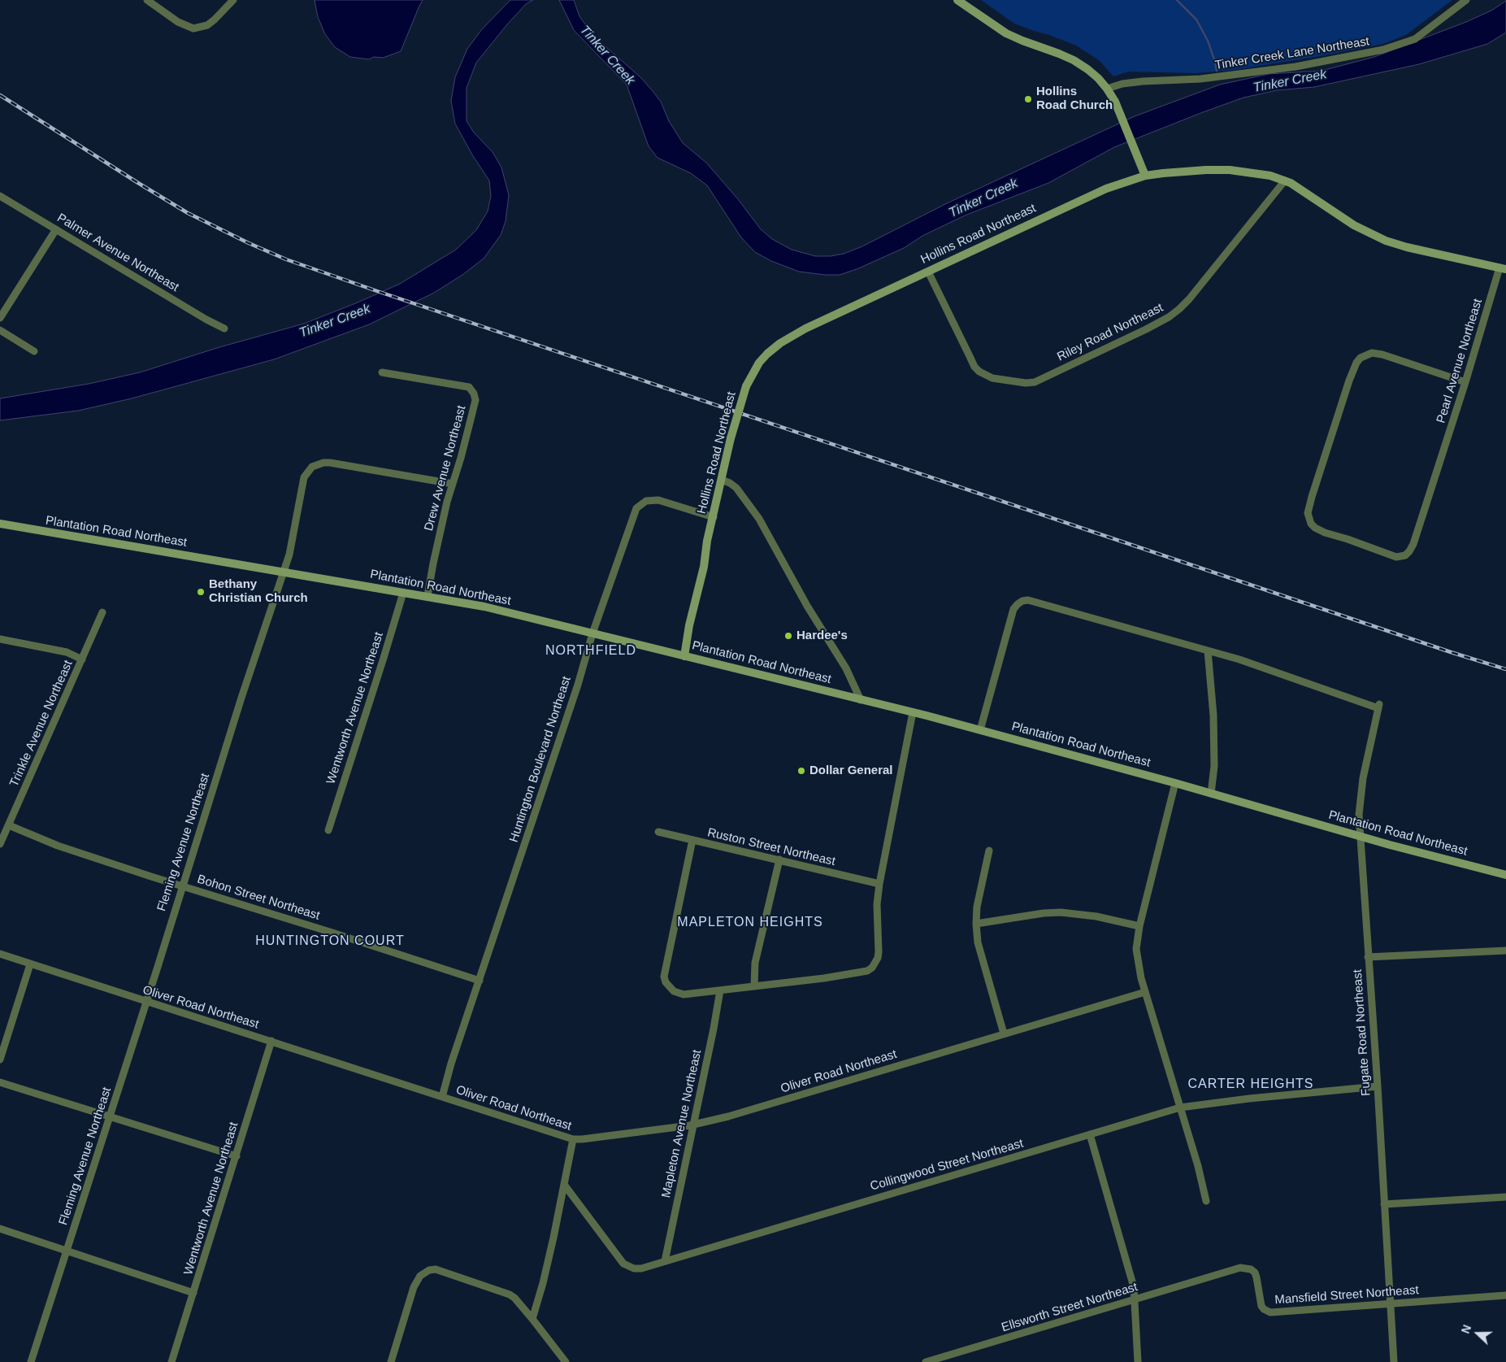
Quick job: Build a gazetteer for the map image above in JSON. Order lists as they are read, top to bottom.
{
  "streets": {
    "main road": ["Hollins Road Northeast", "Plantation Road Northeast"],
    "street": [
      "Tinker Creek Lane Northeast",
      "Palmer Avenue Northeast",
      "Riley Road Northeast",
      "Pearl Avenue Northeast",
      "Drew Avenue Northeast",
      "Wentworth Avenue Northeast",
      "Trinkle Avenue Northeast",
      "Huntington Boulevard Northeast",
      "Fleming Avenue Northeast",
      "Ruston Street Northeast",
      "Bohon Street Northeast",
      "Oliver Road Northeast",
      "Fugate Road Northeast",
      "Mapleton Avenue Northeast",
      "Collingwood Street Northeast",
      "Mansfield Street Northeast",
      "Ellsworth Street Northeast"
    ]
  },
  "crossings": [
    ["Hollins Road Northeast", "Riley Road Northeast"],
    ["Hollins Road Northeast", "Pearl Avenue Northeast"],
    ["Hollins Road Northeast", "Plantation Road Northeast"],
    ["Hollins Road Northeast", "Huntington Boulevard Northeast"],
    ["Drew Avenue Northeast", "Plantation Road Northeast"],
    ["Drew Avenue Northeast", "Fleming Avenue Northeast"],
    ["Plantation Road Northeast", "Wentworth Avenue Northeast"],
    ["Plantation Road Northeast", "Huntington Boulevard Northeast"],
    ["Plantation Road Northeast", "Fleming Avenue Northeast"],
    ["Plantation Road Northeast", "Fugate Road Northeast"],
    ["Wentworth Avenue Northeast", "Oliver Road Northeast"],
    ["Trinkle Avenue Northeast", "Bohon Street Northeast"],
    ["Huntington Boulevard Northeast", "Bohon Street Northeast"],
    ["Huntington Boulevard Northeast", "Oliver Road Northeast"],
    ["Fleming Avenue Northeast", "Bohon Street Northeast"],
    ["Fleming Avenue Northeast", "Oliver Road Northeast"],
    ["Oliver Road Northeast", "Mapleton Avenue Northeast"],
    ["Fugate Road Northeast", "Collingwood Street Northeast"],
    ["Fugate Road Northeast", "Mansfield Street Northeast"],
    ["Mapleton Avenue Northeast", "Collingwood Street Northeast"],
    ["Mansfield Street Northeast", "Ellsworth Street Northeast"]
  ],
  "districts": [
    "NORTHFIELD",
    "MAPLETON HEIGHTS",
    "HUNTINGTON COURT",
    "CARTER HEIGHTS"
  ],
  "water": ["Tinker Creek"],
  "places": [
    "Hollins Road Church",
    "Bethany Christian Church",
    "Hardee's",
    "Dollar General"
  ],
  "north": "left"
}
